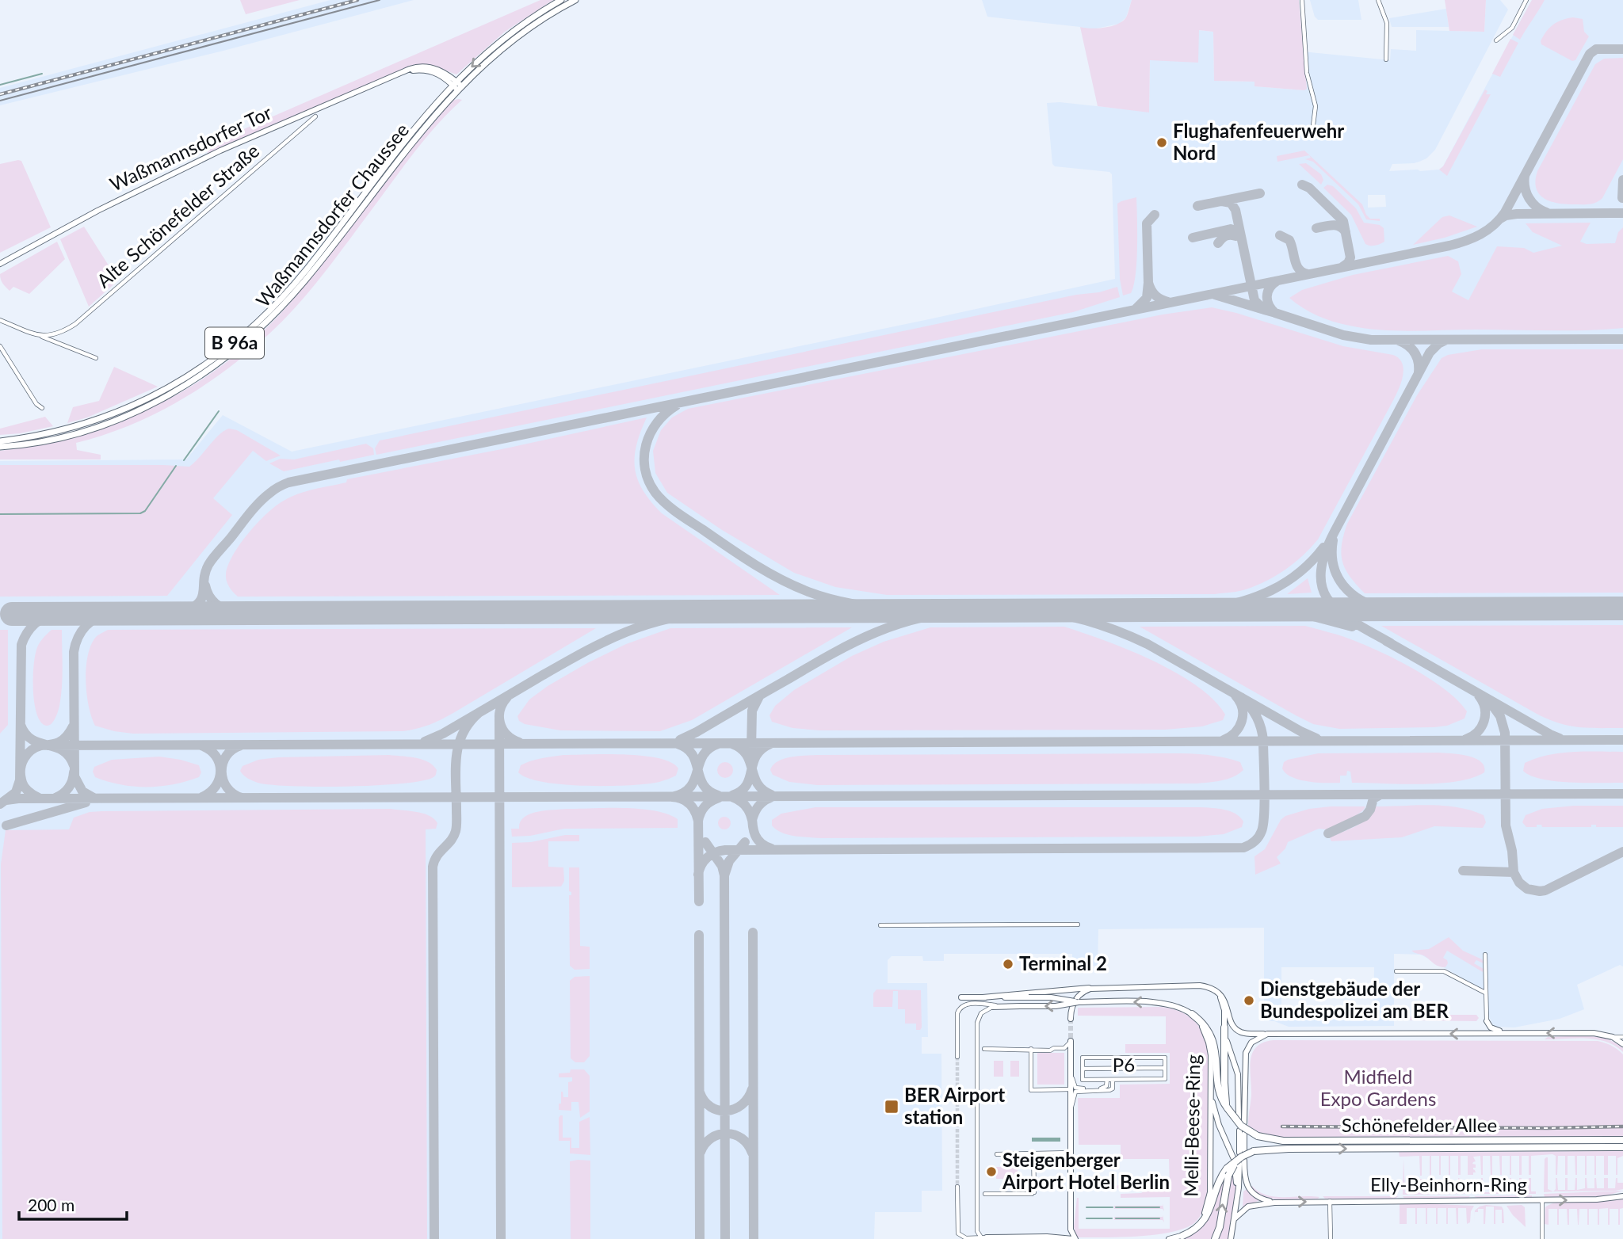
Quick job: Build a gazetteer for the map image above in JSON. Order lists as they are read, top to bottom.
{
  "streets": {
    "highway": ["Schönefelder Allee"],
    "main road": ["Waßmannsdorfer Chaussee", "B 96a"],
    "street": [
      "Waßmannsdorfer Tor",
      "Alte Schönefelder Straße",
      "P6",
      "Melli-Beese-Ring",
      "Elly-Beinhorn-Ring"
    ]
  },
  "crossings": [
    ["Waßmannsdorfer Tor", "Waßmannsdorfer Chaussee"],
    ["Schönefelder Allee", "Elly-Beinhorn-Ring"]
  ],
  "parks": ["Midfield Expo Gardens"],
  "places": {
    "other": [
      "Flughafenfeuerwehr Nord",
      "Terminal 2",
      "Dienstgebäude der Bundespolizei am BER",
      "Steigenberger Airport Hotel Berlin"
    ],
    "transit": ["BER Airport station"]
  },
  "scale_bar": "200 m"
}
